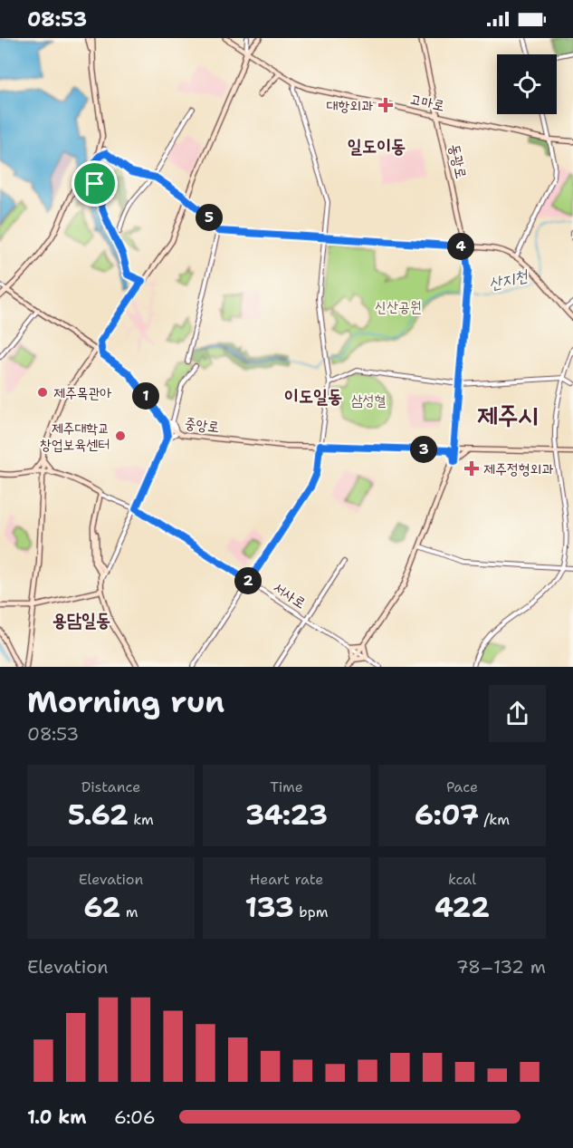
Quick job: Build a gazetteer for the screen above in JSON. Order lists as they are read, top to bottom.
{
  "streets": {
    "main road": [
      "고마로",
      "동광로",
      "중앙로",
      "서사로"
    ]
  },
  "crossings": [
    ["고마로", "동광로"],
    ["동광로", "중앙로"],
    ["동광로", "서사로"]
  ],
  "districts": [
    "일도이동",
    "이도일동",
    "제주시",
    "용담일동"
  ],
  "water": ["산지천"],
  "parks": ["신산공원", "삼성혈"],
  "places": {
    "health": ["대항외과", "제주정형외과"],
    "other": ["제주목관아", "제주대학교 창업보육센터"]
  },
  "page": {
    "status": "08:53",
    "pins": [
      "5",
      "4",
      "1",
      "3",
      "2"
    ],
    "heading": ["Morning run", "08:53"],
    "stats": [
      ["Distance", "5.62 km"],
      ["Time", "34:23"],
      ["Pace", "6:07 /km"],
      ["Elevation", "62 m"],
      ["Heart rate", "133 bpm"],
      ["kcal", "422"]
    ],
    "chart": ["Elevation", "78–132 m"],
    "list": [
      {
        "name": "1.0 km",
        "note": "6:06"
      }
    ]
  }
}
